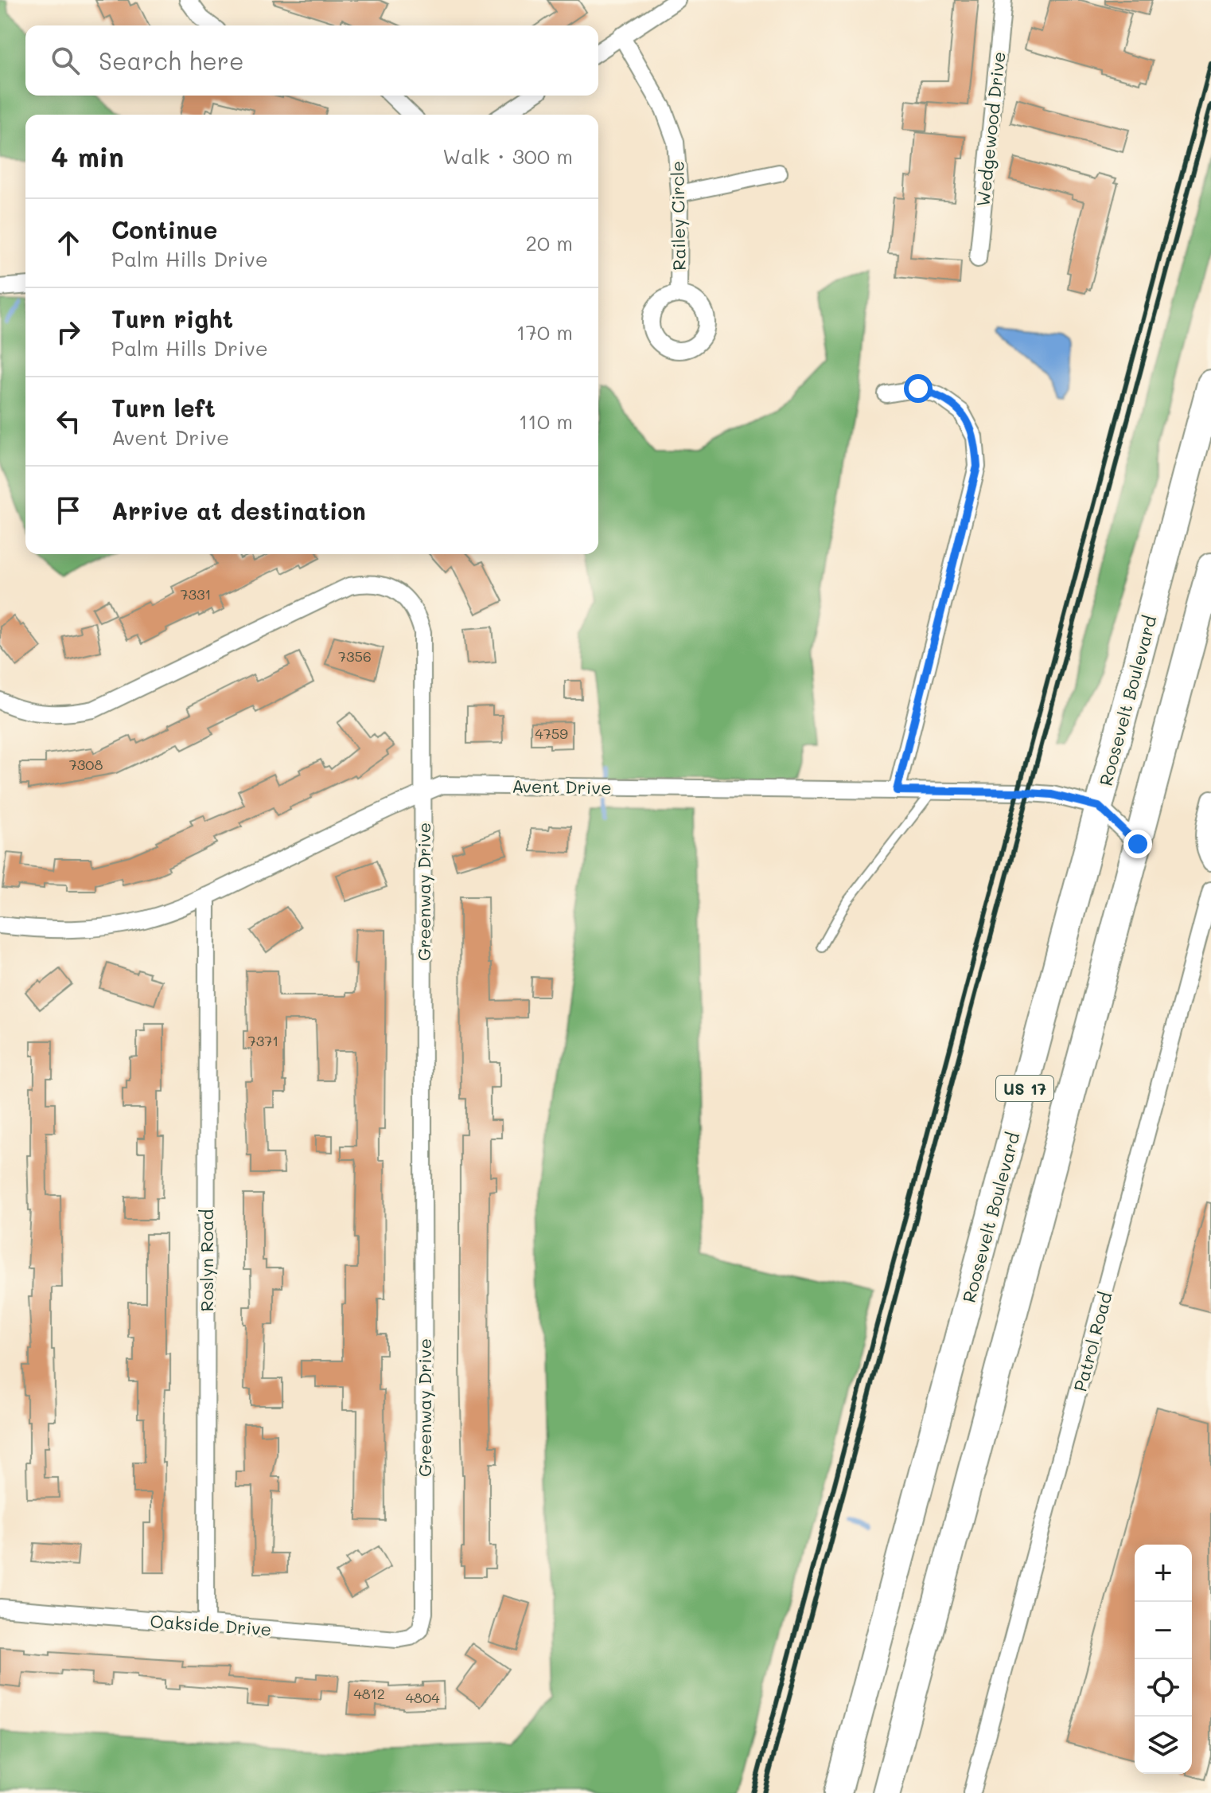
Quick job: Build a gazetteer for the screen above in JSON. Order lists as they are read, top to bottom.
{
  "streets": {
    "highway": ["Roosevelt Boulevard", "US 17"],
    "street": [
      "Wedgewood Drive",
      "Railey Circle",
      "Avent Drive",
      "Greenway Drive",
      "Roslyn Road",
      "Patrol Road",
      "Oakside Drive"
    ]
  },
  "crossings": [
    ["Roosevelt Boulevard", "Avent Drive"],
    ["Avent Drive", "Greenway Drive"],
    ["Avent Drive", "US 17"],
    ["Avent Drive", "Roslyn Road"],
    ["Greenway Drive", "Oakside Drive"],
    ["Roslyn Road", "Oakside Drive"]
  ],
  "house_numbers": [
    "7331",
    "7356",
    "4759",
    "7308",
    "7371",
    "4812",
    "4804"
  ],
  "page": {
    "search": "Search here",
    "heading": ["4 min", "Walk · 300 m"],
    "list": [
      ["Continue", "Palm Hills Drive", "20 m"],
      ["Turn right", "Palm Hills Drive", "170 m"],
      ["Turn left", "Avent Drive", "110 m"],
      "Arrive at destination"
    ],
    "map_buttons": ["+", "−"]
  }
}
